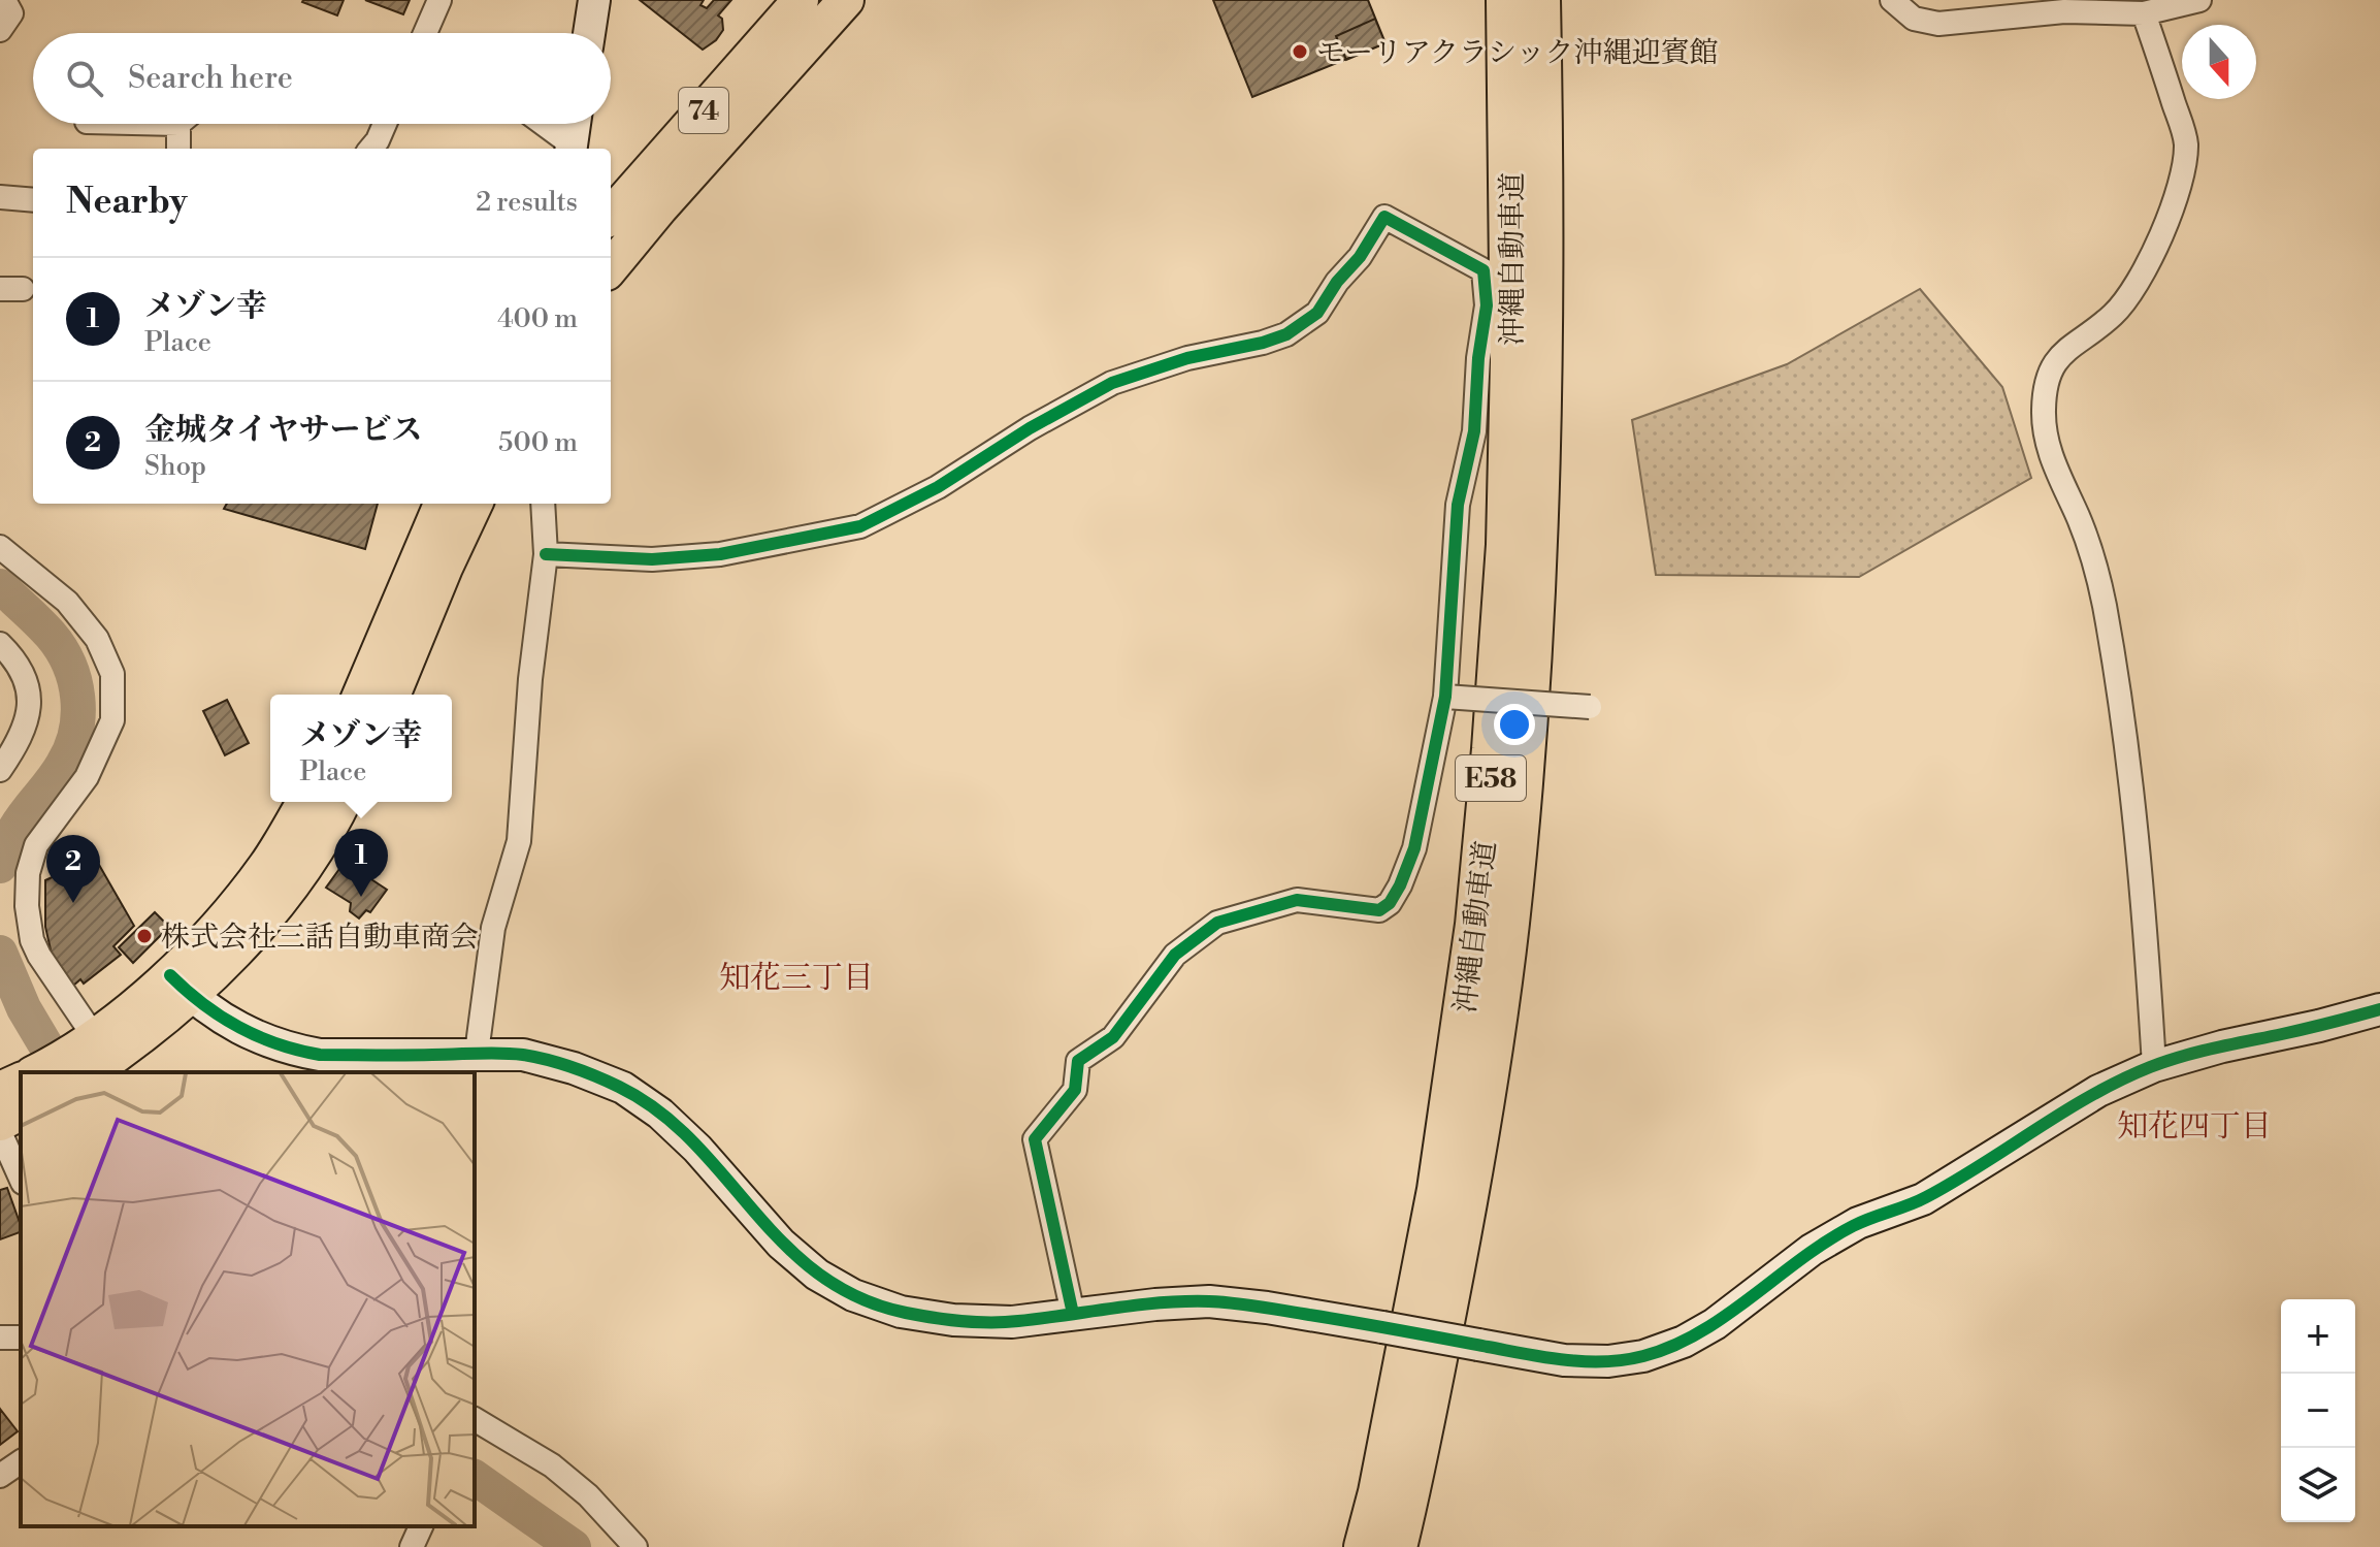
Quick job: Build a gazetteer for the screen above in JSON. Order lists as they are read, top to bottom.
{
  "streets": {
    "highway": ["沖縄自動車道", "E58"],
    "main road": ["74"]
  },
  "districts": ["知花三丁目", "知花四丁目"],
  "places": ["モーリアクラシック沖縄迎賓館", "株式会社三話自動車商会"],
  "north": "bottom",
  "page": {
    "search": "Search here",
    "heading": ["Nearby", "2 results"],
    "list": [
      {
        "mark": "1",
        "name": "メゾン幸",
        "note": "Place",
        "value": "400 m"
      },
      {
        "mark": "2",
        "name": "金城タイヤサービス",
        "note": "Shop",
        "value": "500 m"
      }
    ],
    "popup": ["メゾン幸", "Place"],
    "pins": ["1", "2"],
    "map_buttons": ["+", "−"]
  }
}
